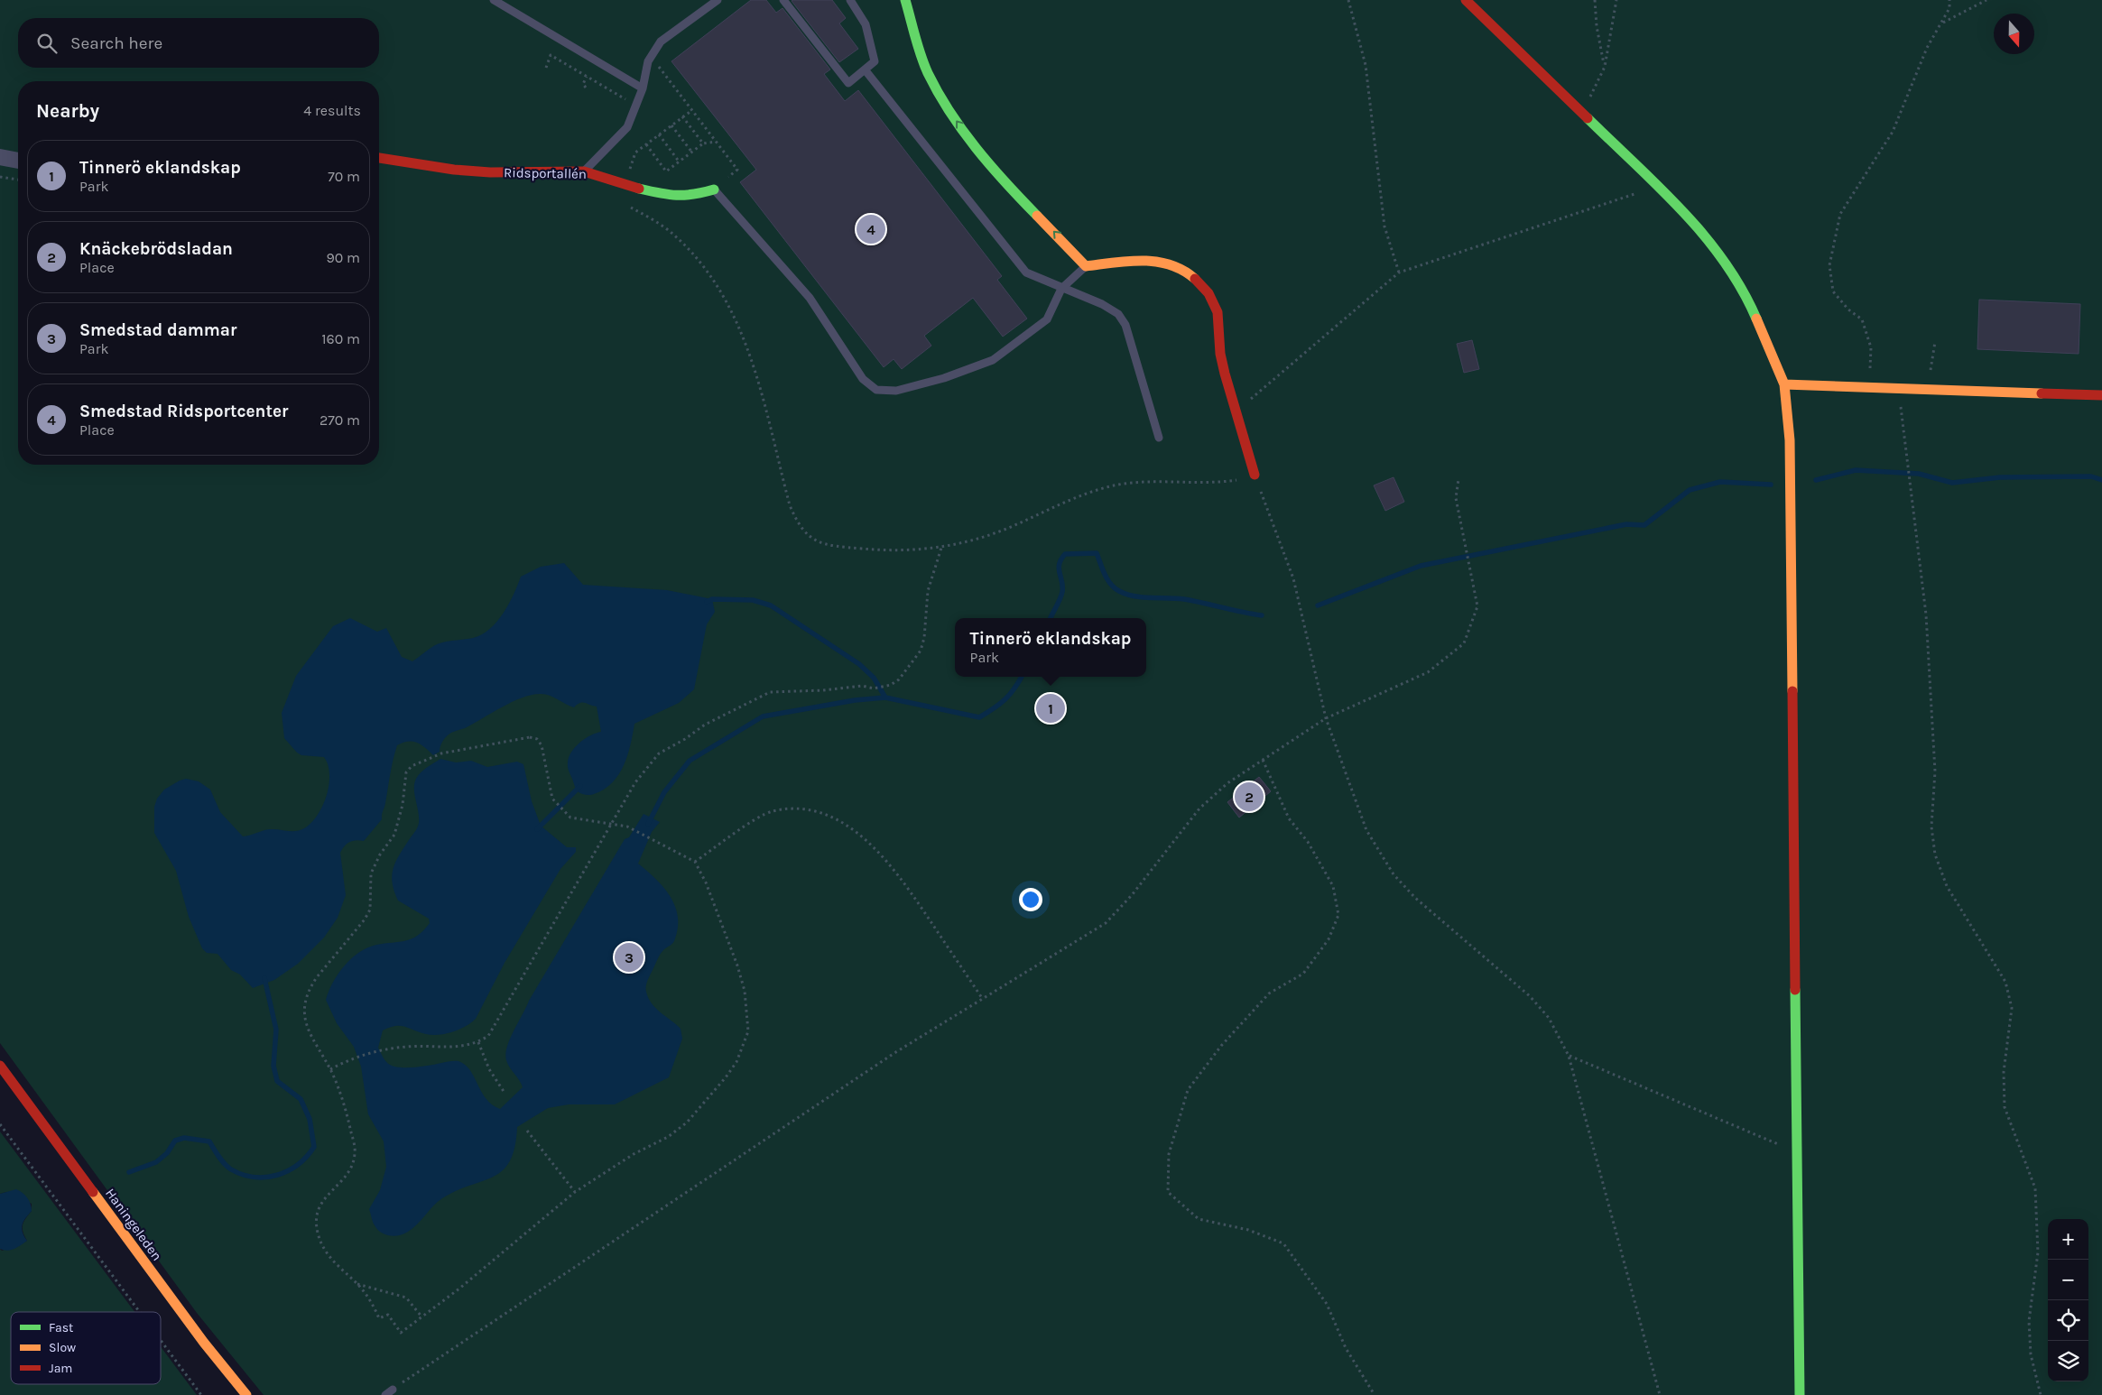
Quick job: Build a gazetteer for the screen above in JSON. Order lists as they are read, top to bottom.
{
  "streets": {
    "street": ["Ridsportallén", "Haningeleden"]
  },
  "legend": ["Fast", "Slow", "Jam"],
  "north": "bottom",
  "page": {
    "search": "Search here",
    "heading": ["Nearby", "4 results"],
    "list": [
      {
        "mark": "1",
        "name": "Tinnerö eklandskap",
        "note": "Park",
        "value": "70 m"
      },
      {
        "mark": "2",
        "name": "Knäckebrödsladan",
        "note": "Place",
        "value": "90 m"
      },
      {
        "mark": "3",
        "name": "Smedstad dammar",
        "note": "Park",
        "value": "160 m"
      },
      {
        "mark": "4",
        "name": "Smedstad Ridsportcenter",
        "note": "Place",
        "value": "270 m"
      }
    ],
    "pins": [
      "4",
      "1",
      "2",
      "3"
    ],
    "popup": ["Tinnerö eklandskap", "Park"],
    "map_buttons": ["+", "−"]
  }
}
